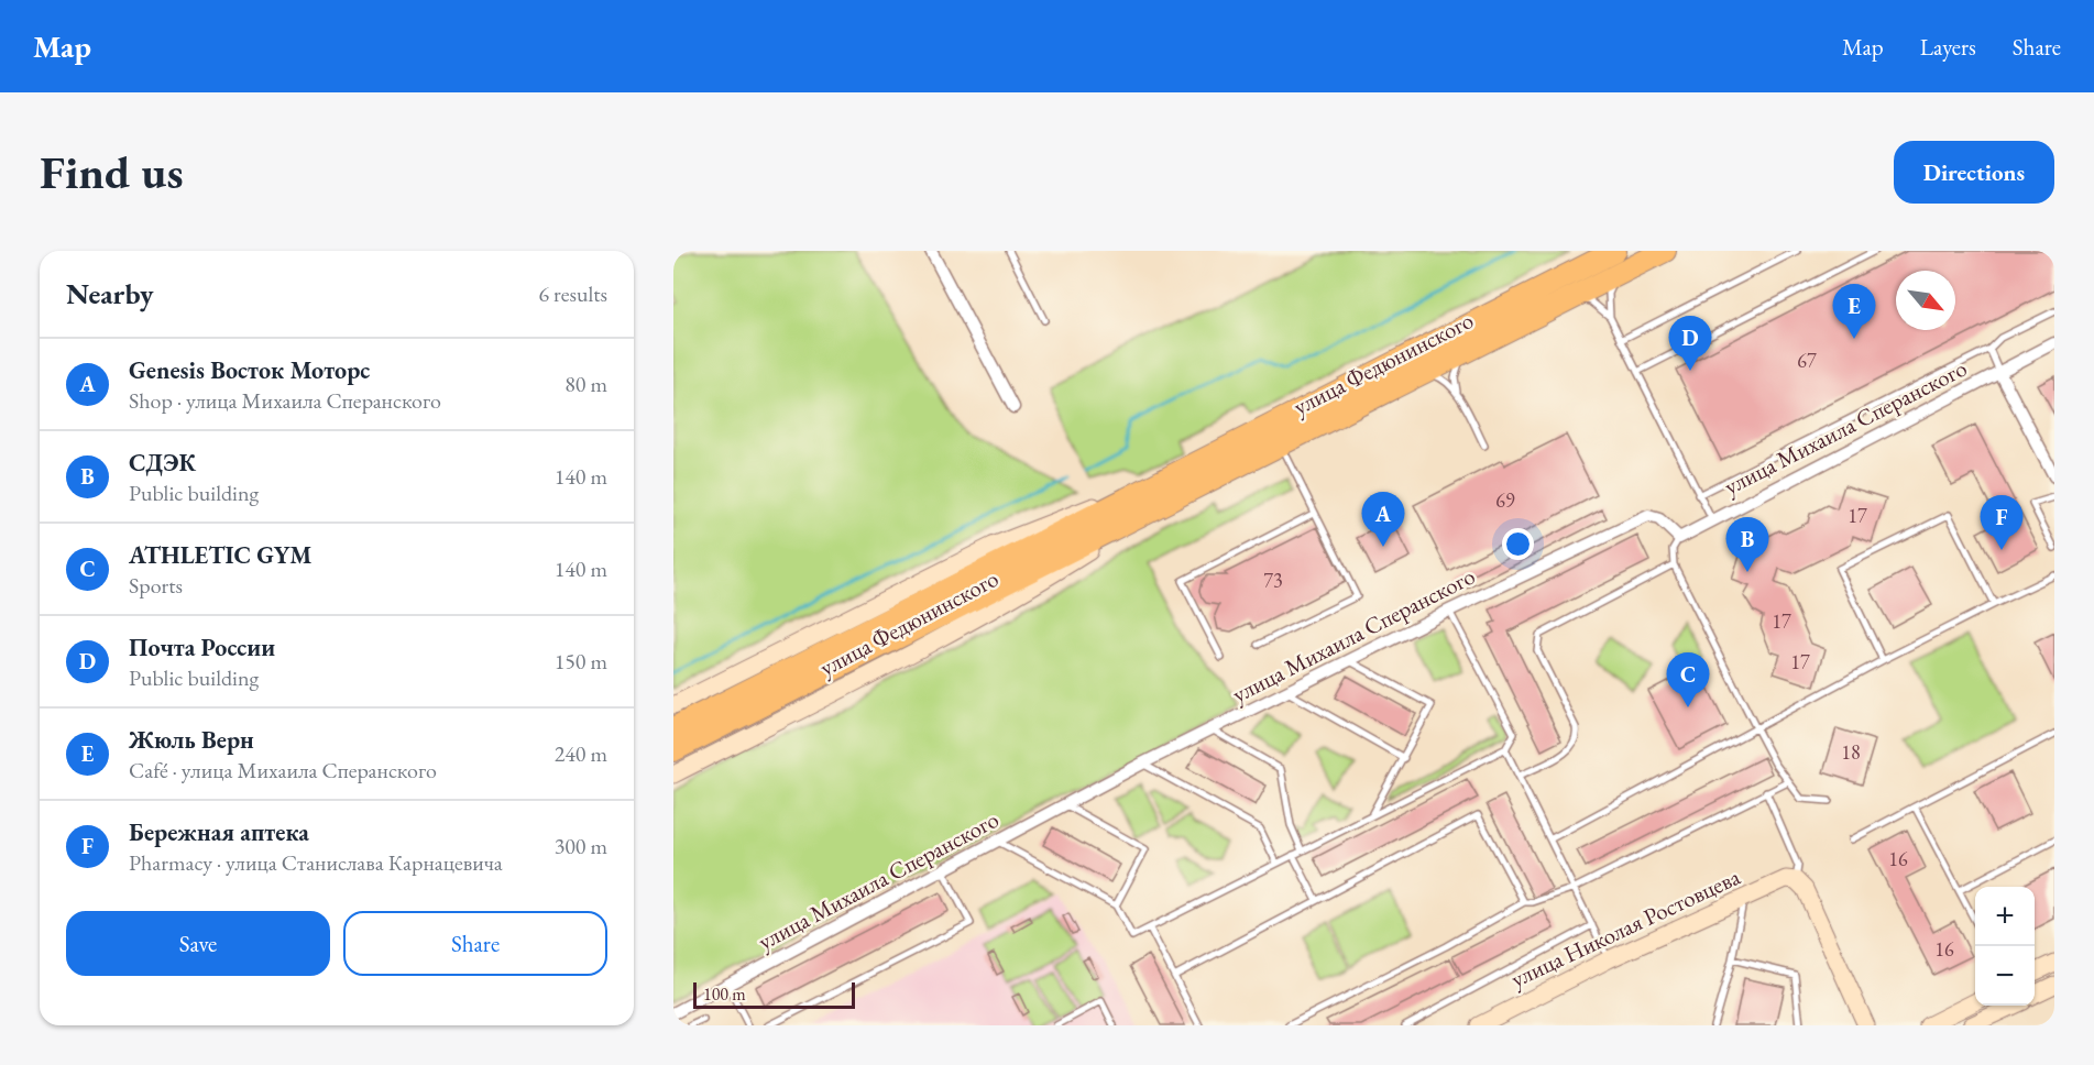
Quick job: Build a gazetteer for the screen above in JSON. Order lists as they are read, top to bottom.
{
  "streets": {
    "highway": ["улица Федюнинского"],
    "main road": ["улица Николая Ростовцева"],
    "street": ["улица Михаила Сперанского"]
  },
  "house_numbers": [
    "67",
    "69",
    "17",
    "73",
    "17",
    "17",
    "18",
    "16",
    "16"
  ],
  "scale_bar": "100 m",
  "north": "bottom right",
  "page": {
    "header": "Map",
    "nav": ["Map", "Layers", "Share"],
    "buttons": [
      "Directions",
      ["Save", "Share"]
    ],
    "title": "Find us",
    "heading": ["Nearby", "6 results"],
    "pins": [
      "E",
      "D",
      "A",
      "F",
      "B",
      "C"
    ],
    "list": [
      {
        "mark": "A",
        "name": "Genesis Восток Моторс",
        "note": "Shop · улица Михаила Сперанского",
        "value": "80 m"
      },
      {
        "mark": "B",
        "name": "СДЭК",
        "note": "Public building",
        "value": "140 m"
      },
      {
        "mark": "C",
        "name": "ATHLETIC GYM",
        "note": "Sports",
        "value": "140 m"
      },
      {
        "mark": "D",
        "name": "Почта России",
        "note": "Public building",
        "value": "150 m"
      },
      {
        "mark": "E",
        "name": "Жюль Верн",
        "note": "Café · улица Михаила Сперанского",
        "value": "240 m"
      },
      {
        "mark": "F",
        "name": "Бережная аптека",
        "note": "Pharmacy · улица Станислава Карнацевича",
        "value": "300 m"
      }
    ],
    "map_buttons": ["+", "−"],
    "scale": "100 m"
  }
}
